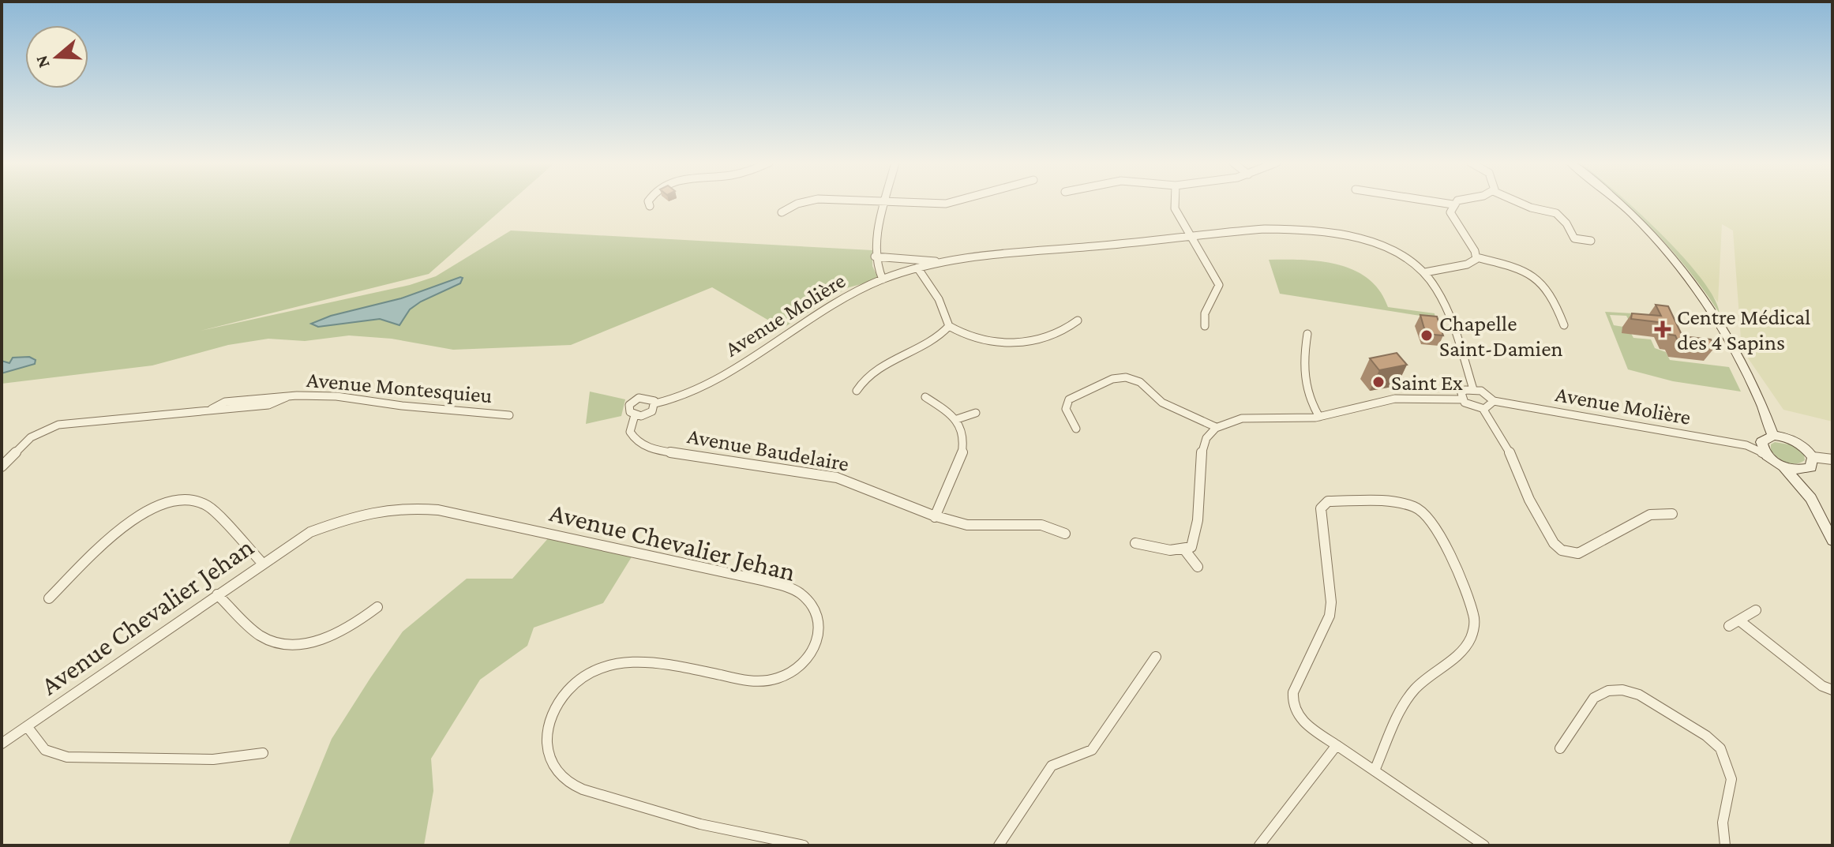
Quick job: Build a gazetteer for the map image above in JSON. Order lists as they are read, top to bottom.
{
  "streets": {
    "street": [
      "Avenue Molière",
      "Avenue Montesquieu",
      "Avenue Baudelaire",
      "Avenue Chevalier Jehan"
    ]
  },
  "crossings": [
    ["Avenue Molière", "Avenue Baudelaire"]
  ],
  "places": {
    "health": ["Centre Médical des 4 Sapins"],
    "other": ["Chapelle Saint-Damien", "Saint Ex"]
  },
  "north": "left"
}
